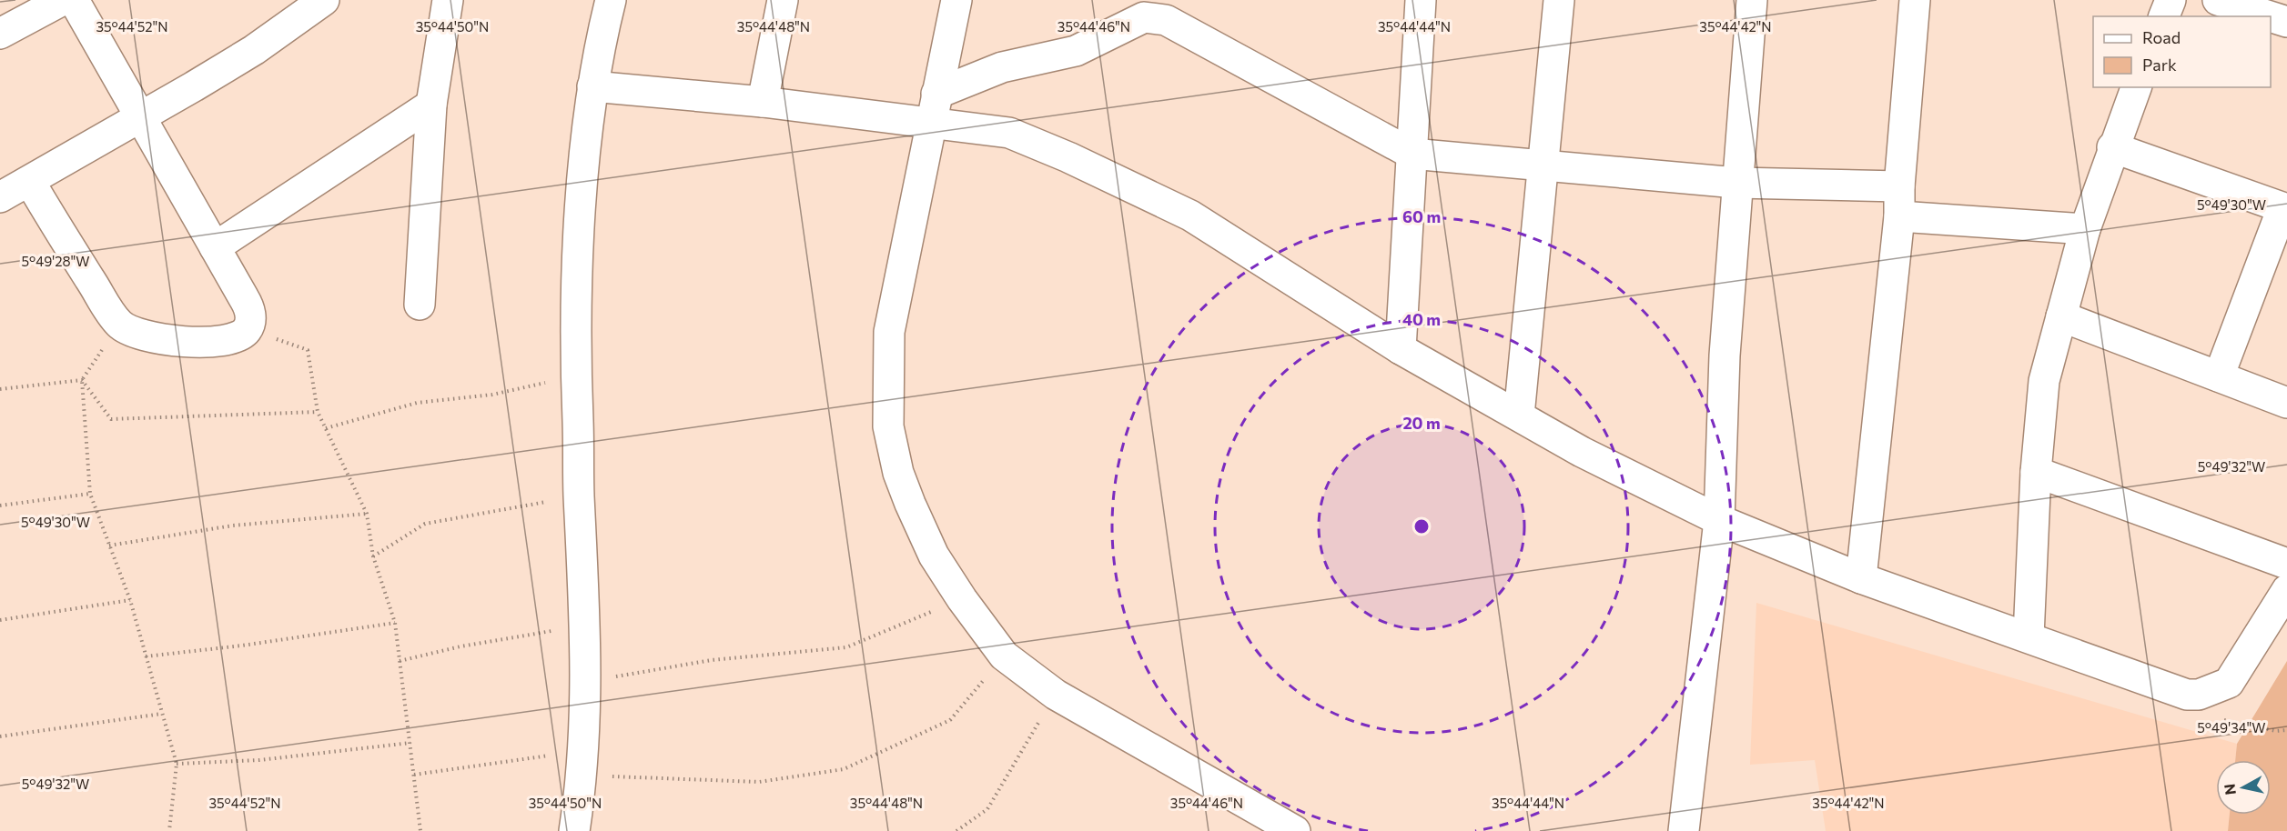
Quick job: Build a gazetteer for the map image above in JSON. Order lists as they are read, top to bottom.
{
  "legend": ["Road", "Park"],
  "north": "left",
  "coordinates": [
    "35°44'52\"N",
    "35°44'50\"N",
    "35°44'48\"N",
    "35°44'46\"N",
    "35°44'44\"N",
    "35°44'42\"N",
    "5°49'30\"W",
    "5°49'28\"W",
    "5°49'32\"W",
    "5°49'34\"W"
  ],
  "rings": ["60 m", "40 m", "20 m"]
}
